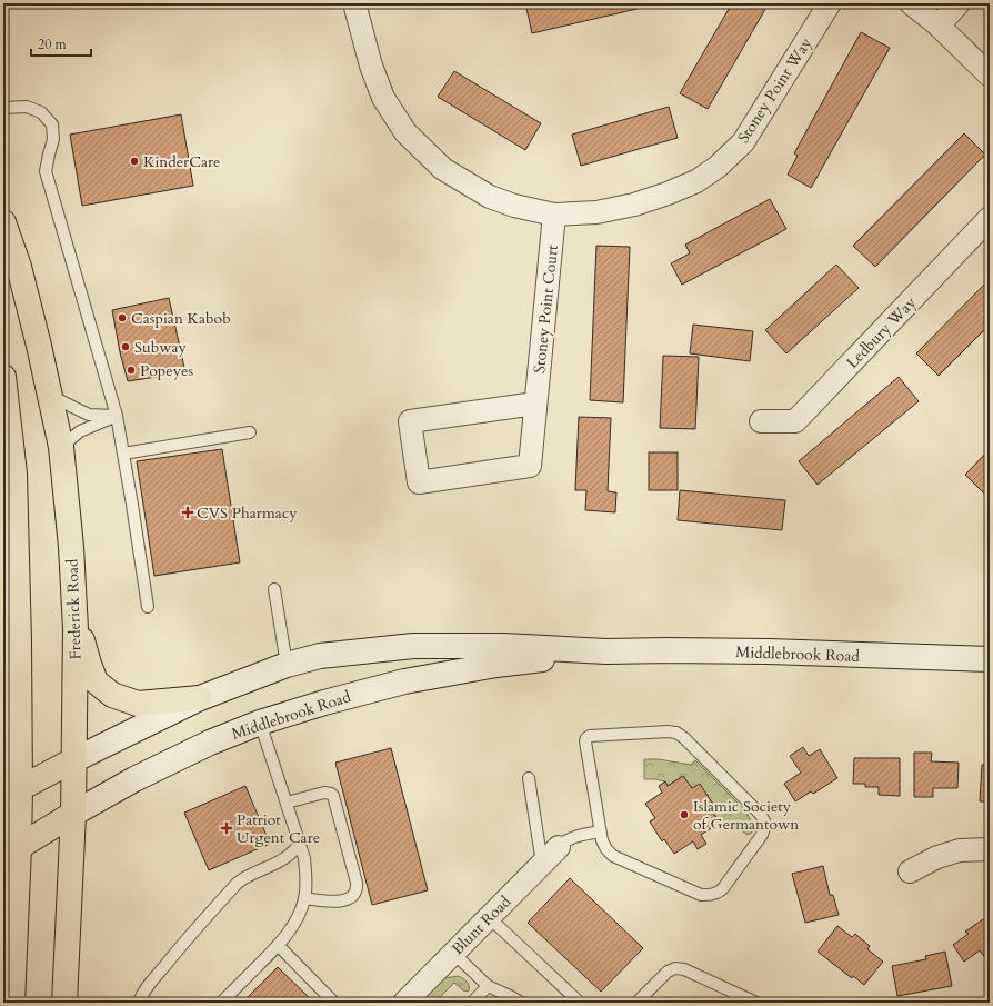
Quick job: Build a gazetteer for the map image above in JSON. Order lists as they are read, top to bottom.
{
  "streets": {
    "main road": ["Frederick Road", "Middlebrook Road"],
    "street": [
      "Stoney Point Way",
      "Stoney Point Court",
      "Ledbury Way",
      "Blunt Road"
    ]
  },
  "crossings": [
    ["Stoney Point Way", "Stoney Point Court"],
    ["Frederick Road", "Middlebrook Road"]
  ],
  "places": {
    "other": [
      "KinderCare",
      "Caspian Kabob",
      "Subway",
      "Popeyes",
      "Islamic Society of Germantown"
    ],
    "health": ["CVS Pharmacy", "Patriot Urgent Care"]
  },
  "scale_bar": "20 m"
}
